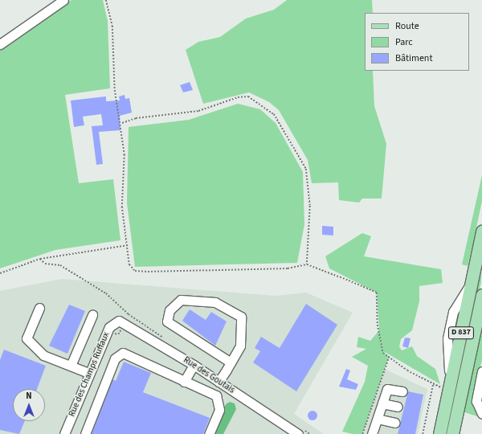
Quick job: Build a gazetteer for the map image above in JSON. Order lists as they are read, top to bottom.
{
  "streets": {
    "main road": ["D 837"],
    "street": ["Rue des Champs Ruffaux", "Rue des Goutais"]
  },
  "crossings": [
    ["Rue des Champs Ruffaux", "Rue des Goutais"]
  ],
  "legend": ["Route", "Parc", "Bâtiment"],
  "north": "top"
}
